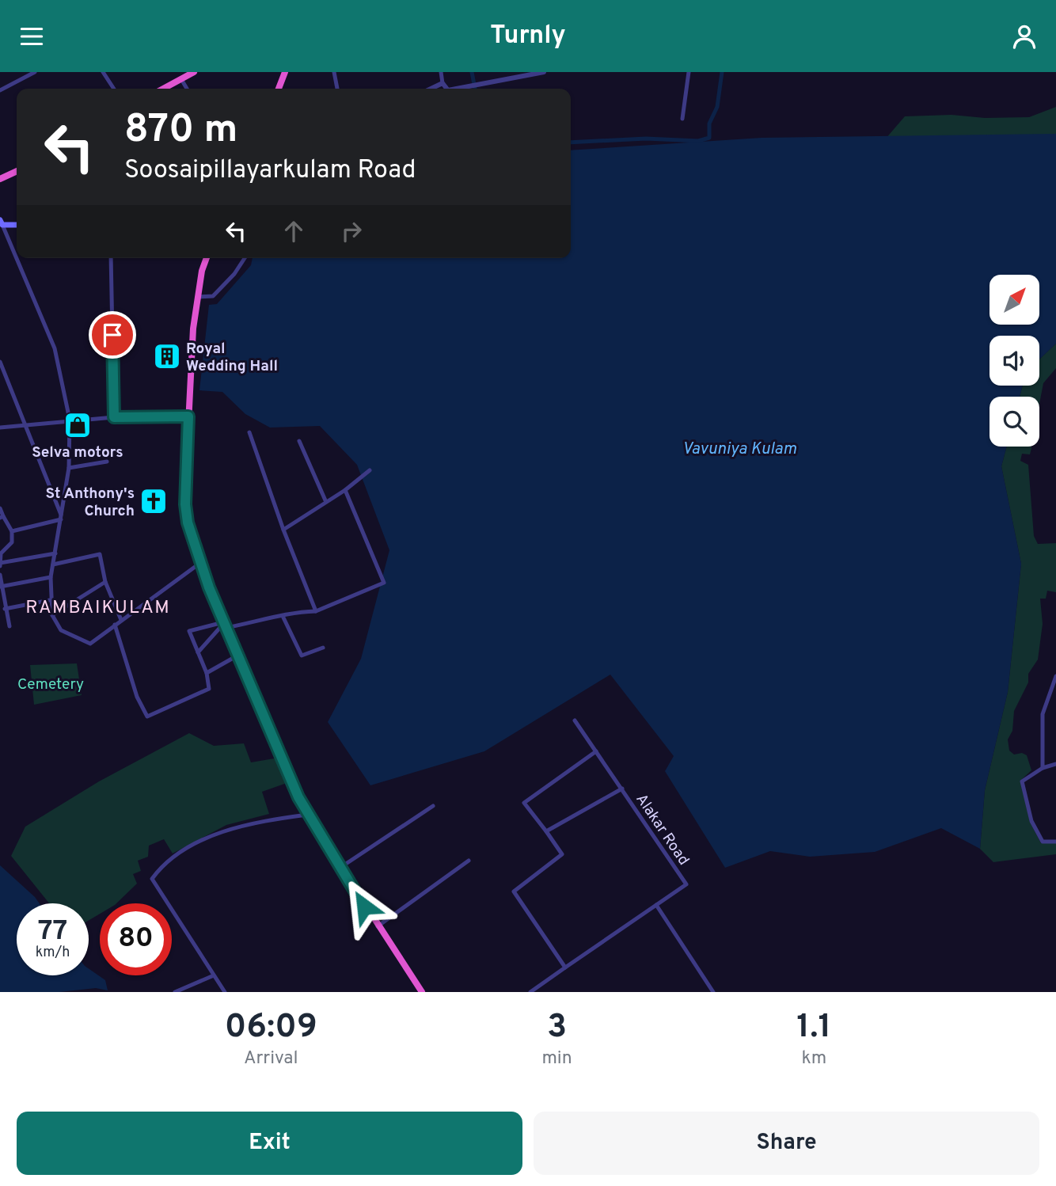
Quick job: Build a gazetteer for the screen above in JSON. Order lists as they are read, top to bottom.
{
  "streets": {
    "street": ["Alakar Road"]
  },
  "districts": ["RAMBAIKULAM"],
  "water": ["Vavuniya Kulam"],
  "parks": ["Cemetery"],
  "places": {
    "building": ["Royal Wedding Hall"],
    "shop": ["Selva motors"],
    "church": ["St Anthony's Church"]
  },
  "north": "top right",
  "page": {
    "header": "Turnly",
    "turn": ["870 m", "Soosaipillayarkulam Road"],
    "speed": "77 km/h",
    "limit": "80",
    "eta": [
      "06:09",
      "Arrival",
      "3",
      "min",
      "1.1",
      "km"
    ],
    "buttons": ["Exit", "Share"]
  }
}
